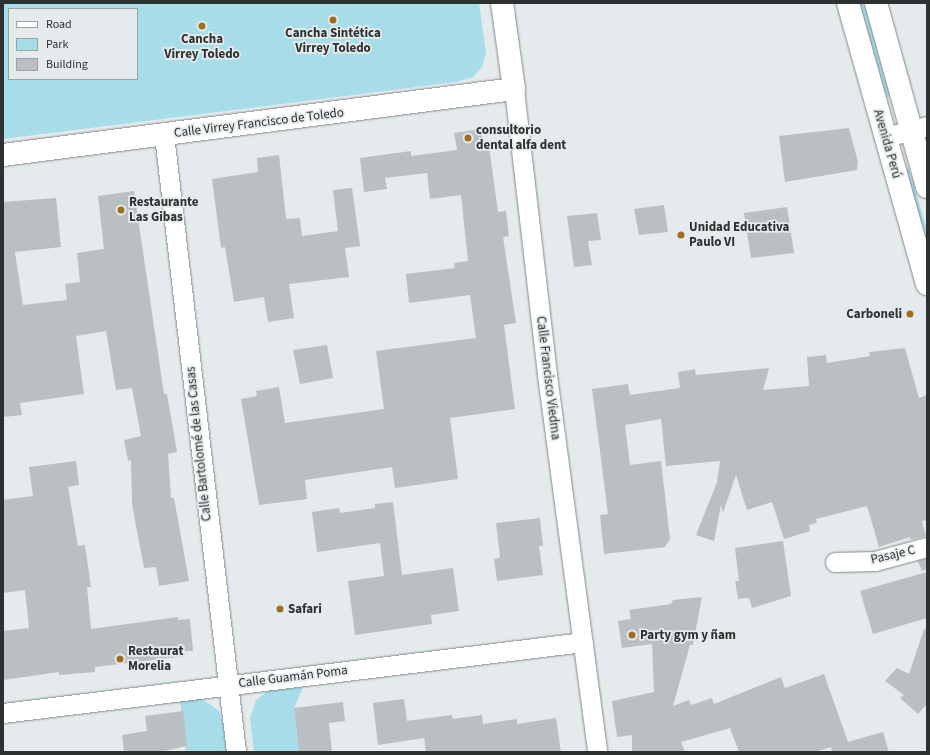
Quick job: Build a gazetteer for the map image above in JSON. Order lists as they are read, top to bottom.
{
  "streets": {
    "street": [
      "Calle Virrey Francisco de Toledo",
      "Avenida Perú",
      "Calle Francisco Viedma",
      "Calle Bartolomé de las Casas",
      "Pasaje C",
      "Calle Guamán Poma"
    ]
  },
  "crossings": [
    ["Calle Virrey Francisco de Toledo", "Calle Francisco Viedma"],
    ["Calle Virrey Francisco de Toledo", "Calle Bartolomé de las Casas"],
    ["Calle Francisco Viedma", "Calle Guamán Poma"],
    ["Calle Bartolomé de las Casas", "Calle Guamán Poma"]
  ],
  "places": [
    "Cancha Sintética Virrey Toledo",
    "Cancha Virrey Toledo",
    "consultorio dental alfa dent",
    "Restaurante Las Gibas",
    "Unidad Educativa Paulo VI",
    "Carboneli",
    "Safari",
    "Party gym y ñam",
    "Restaurat Morelia"
  ],
  "legend": ["Road", "Park", "Building"]
}
